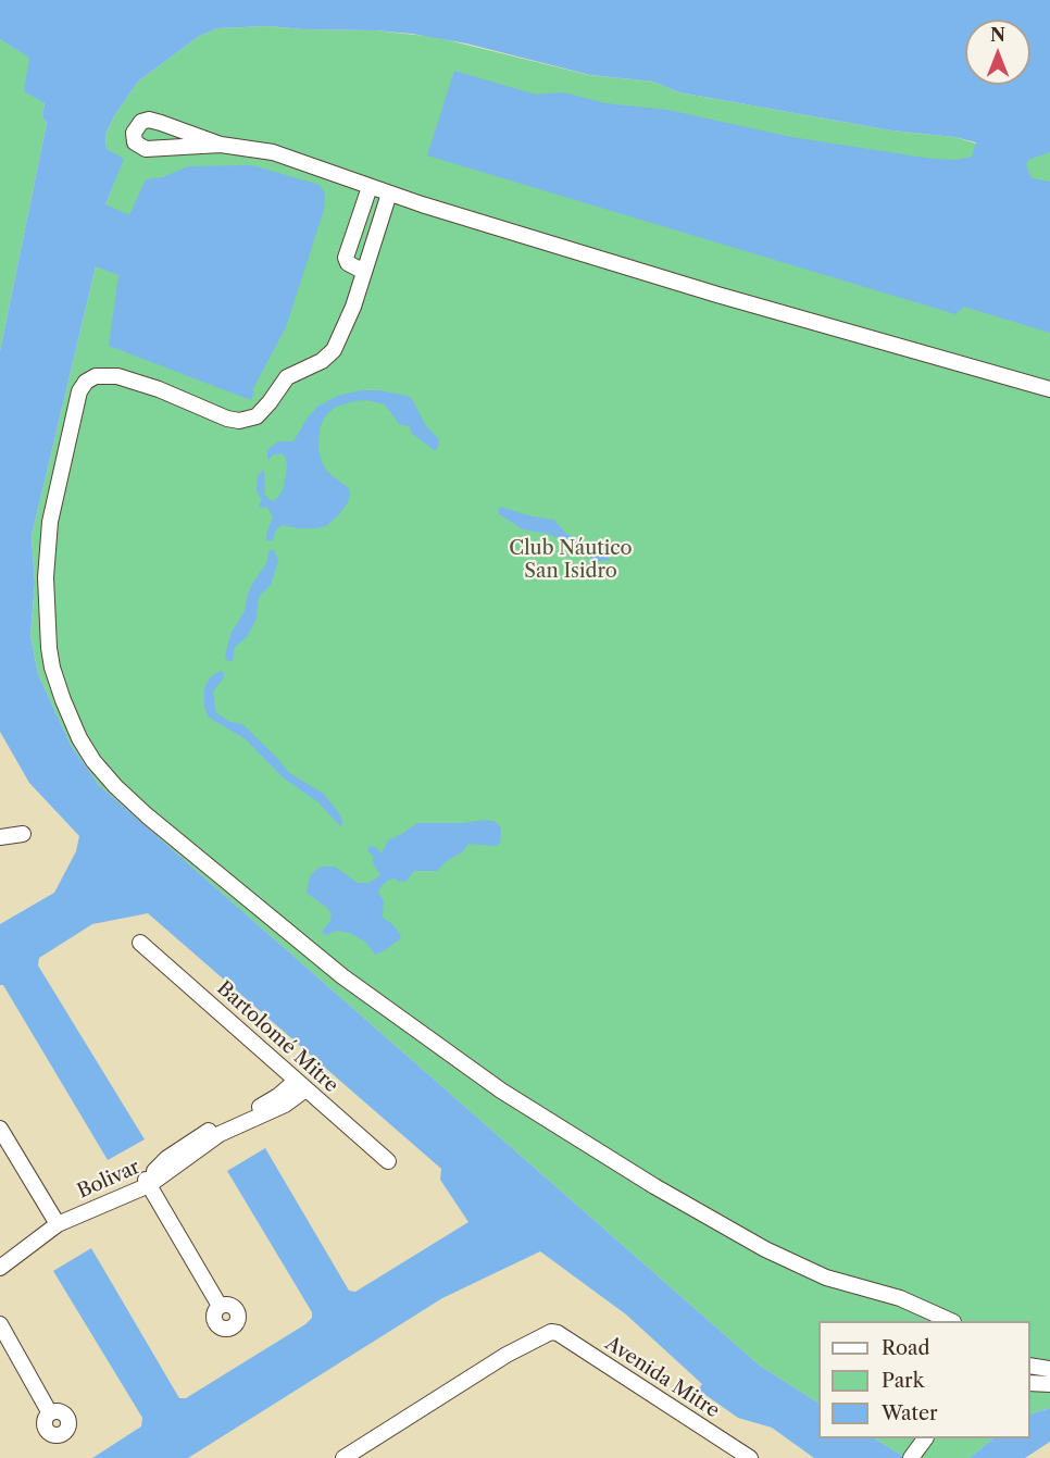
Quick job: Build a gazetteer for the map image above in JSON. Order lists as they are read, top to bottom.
{
  "streets": {
    "street": ["Bartolomé Mitre", "Bolivar", "Avenida Mitre"]
  },
  "crossings": [
    ["Bartolomé Mitre", "Bolivar"]
  ],
  "parks": ["Club Náutico San Isidro"],
  "legend": ["Road", "Park", "Water"],
  "north": "top"
}
